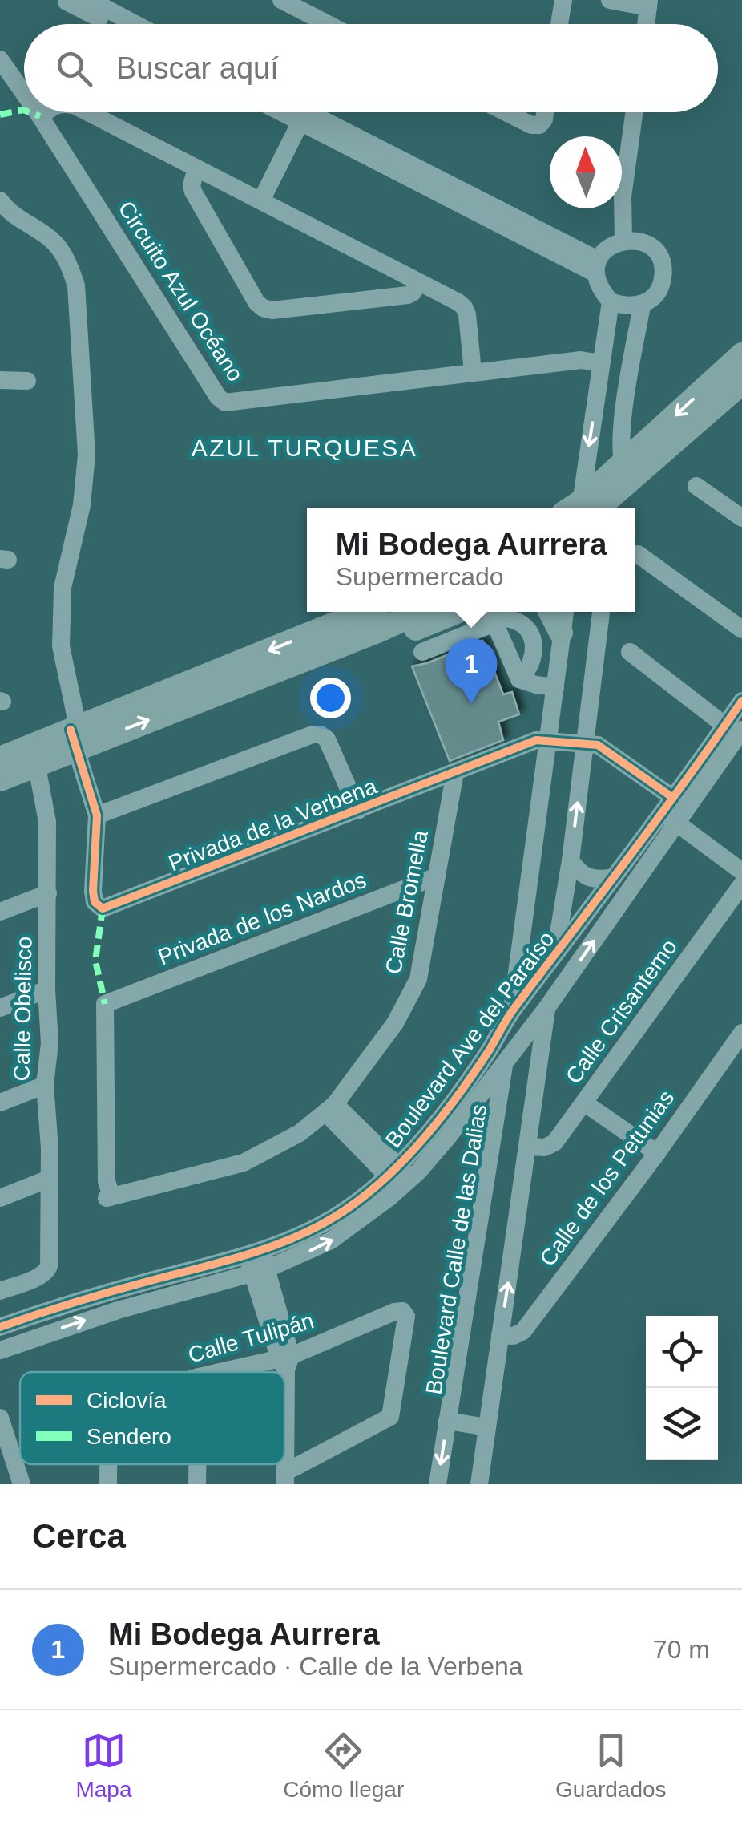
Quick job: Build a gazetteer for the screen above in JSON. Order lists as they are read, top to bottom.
{
  "streets": {
    "street": [
      "Circuito Azul Océano",
      "Privada de la Verbena",
      "Calle Bromella",
      "Privada de los Nardos",
      "Calle Obelisco",
      "Calle Crisantemo",
      "Boulevard Ave del Paraíso",
      "Calle de los Petunias",
      "Boulevard Calle de las Dalias",
      "Calle Tulipán"
    ]
  },
  "crossings": [
    ["Privada de la Verbena", "Calle Bromella"],
    ["Privada de la Verbena", "Boulevard Calle de las Dalias"],
    ["Calle Bromella", "Privada de los Nardos"],
    ["Boulevard Ave del Paraíso", "Boulevard Calle de las Dalias"]
  ],
  "districts": ["AZUL TURQUESA"],
  "legend": ["Ciclovía", "Sendero"],
  "north": "top",
  "page": {
    "search": "Buscar aquí",
    "popup": ["Mi Bodega Aurrera", "Supermercado"],
    "pins": "1",
    "heading": "Cerca",
    "list": [
      {
        "mark": "1",
        "name": "Mi Bodega Aurrera",
        "note": "Supermercado · Calle de la Verbena",
        "value": "70 m"
      }
    ],
    "nav": ["Mapa", "Cómo llegar", "Guardados"]
  }
}
